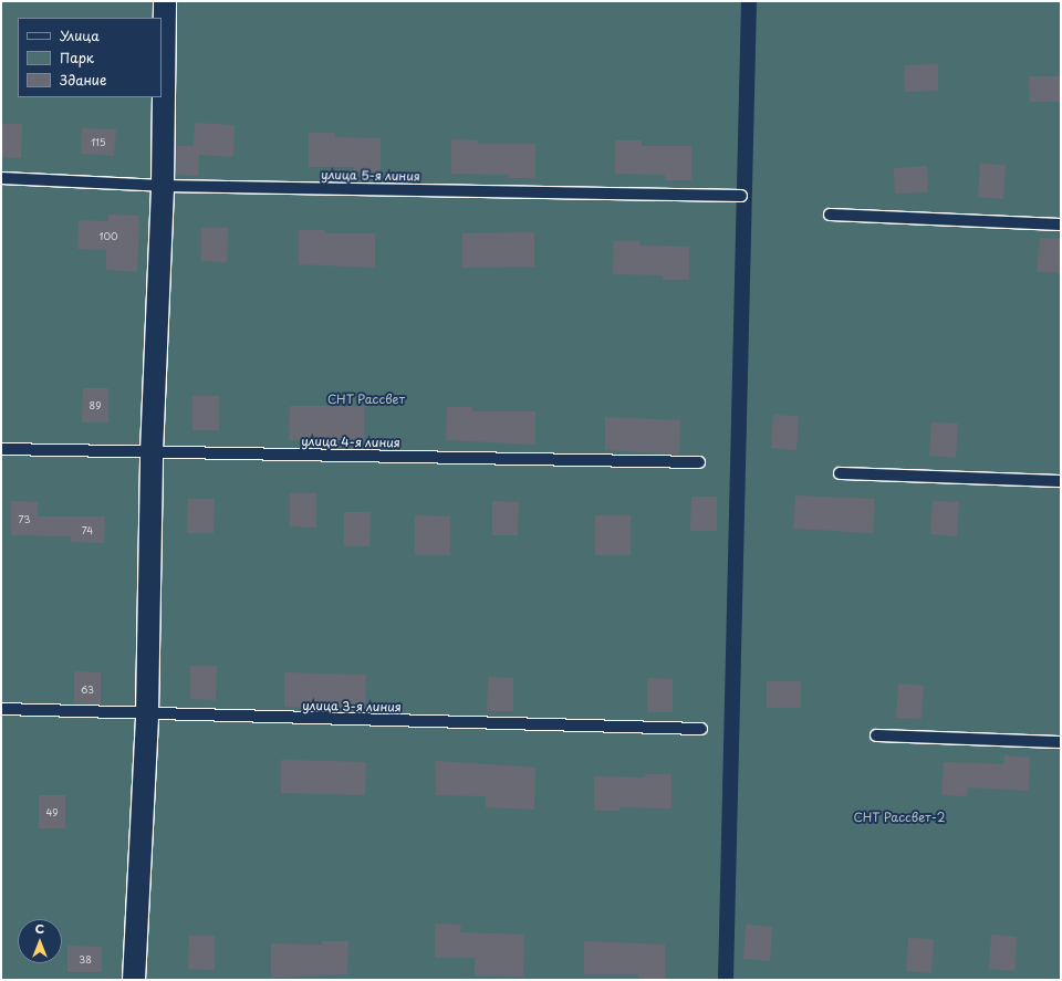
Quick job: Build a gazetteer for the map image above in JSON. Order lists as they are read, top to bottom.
{
  "streets": {
    "lane": ["улица 5-я линия", "улица 4-я линия", "улица 3-я линия"]
  },
  "parks": ["СНТ Рассвет", "СНТ Рассвет-2"],
  "house_numbers": [
    "115",
    "100",
    "89",
    "73",
    "74",
    "63",
    "49",
    "38"
  ],
  "legend": ["Улица", "Парк", "Здание"],
  "north": "top"
}
